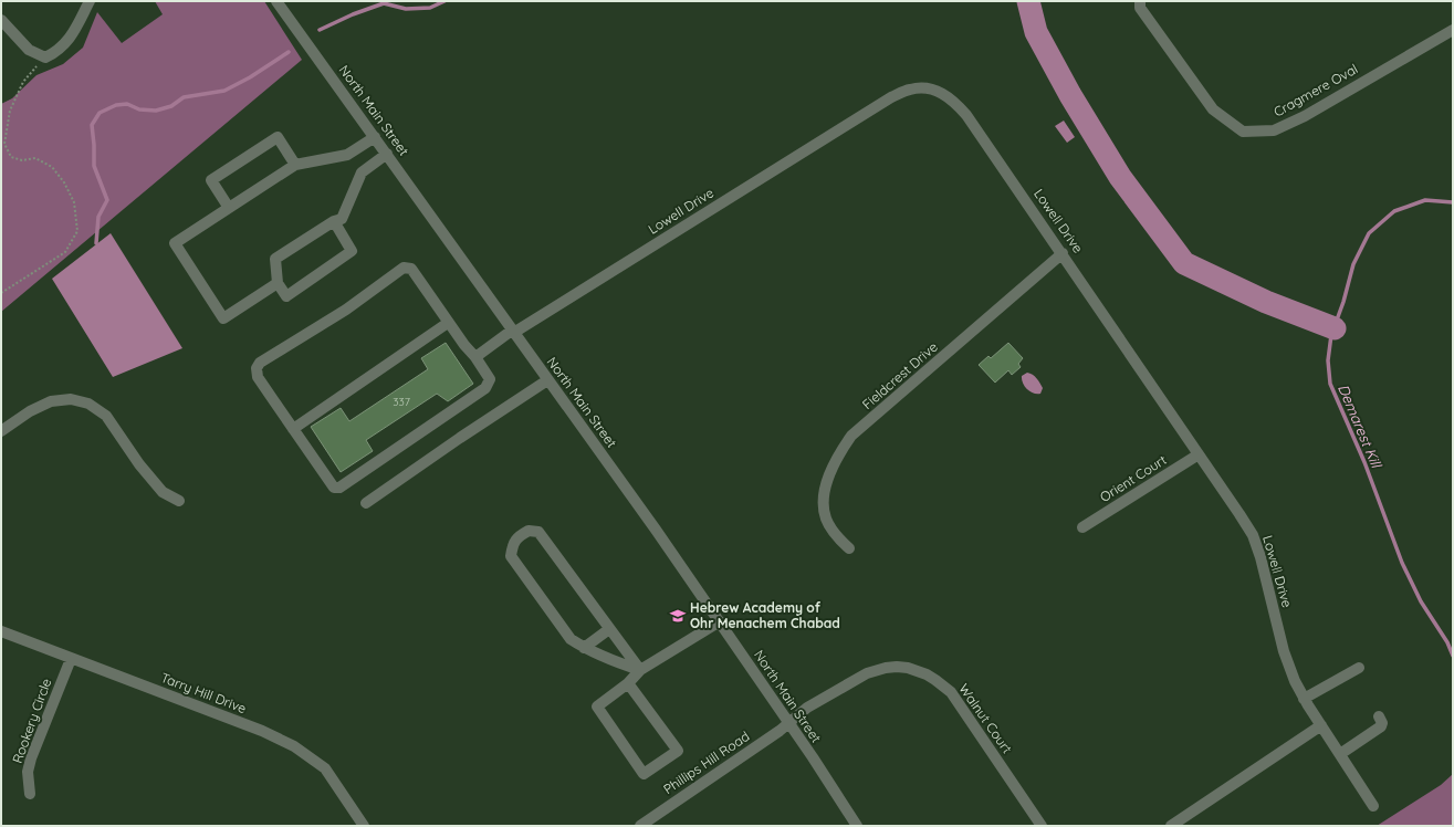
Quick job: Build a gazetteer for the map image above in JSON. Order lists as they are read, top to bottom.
{
  "streets": {
    "street": [
      "Cragmere Oval",
      "North Main Street",
      "Lowell Drive",
      "Fieldcrest Drive",
      "Orient Court",
      "Tarry Hill Drive",
      "Walnut Court",
      "Rookery Circle",
      "Phillips Hill Road"
    ]
  },
  "crossings": [
    ["North Main Street", "Lowell Drive"],
    ["North Main Street", "Walnut Court"],
    ["North Main Street", "Phillips Hill Road"],
    ["Lowell Drive", "Fieldcrest Drive"],
    ["Lowell Drive", "Orient Court"],
    ["Tarry Hill Drive", "Rookery Circle"],
    ["Walnut Court", "Phillips Hill Road"]
  ],
  "water": ["Demarest Kill"],
  "places": {
    "school or university": ["Hebrew Academy of Ohr Menachem Chabad"]
  },
  "house_numbers": ["337"]
}
